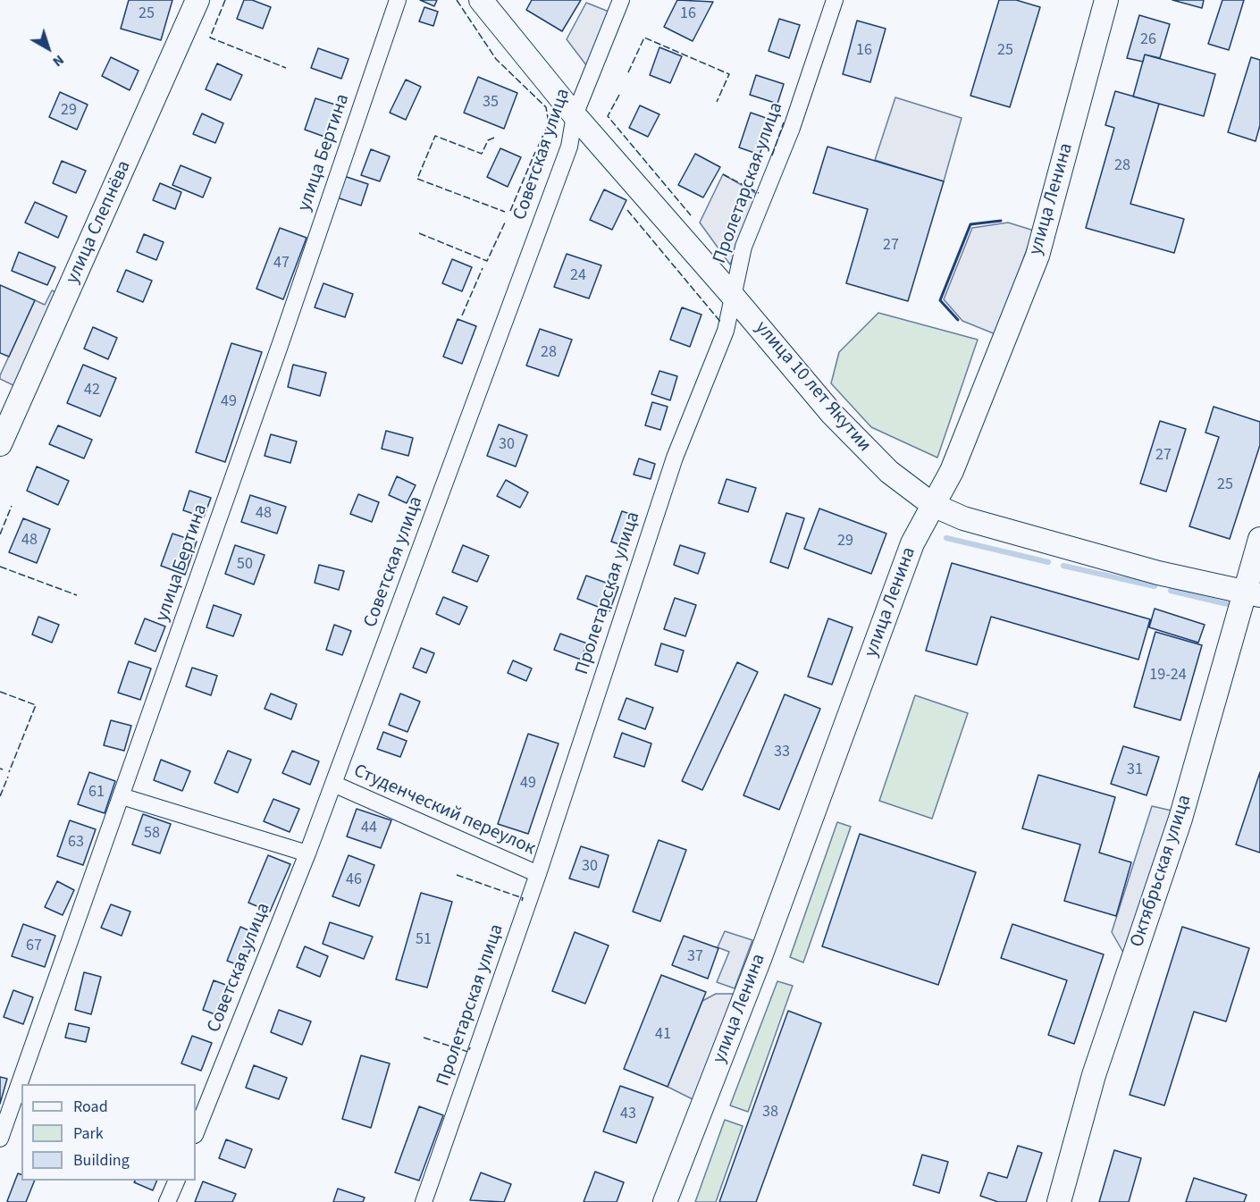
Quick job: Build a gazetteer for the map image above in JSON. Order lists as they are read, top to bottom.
{
  "streets": {
    "main road": [
      "улица Ленина",
      "улица Слепнёва",
      "улица 10 лет Якутии",
      "Октябрьская улица"
    ],
    "street": [
      "улица Бертина",
      "Советская улица",
      "Пролетарская улица",
      "Студенческий переулок"
    ]
  },
  "crossings": [
    ["Советская улица", "улица 10 лет Якутии"],
    ["Советская улица", "Студенческий переулок"],
    ["Пролетарская улица", "улица 10 лет Якутии"],
    ["Пролетарская улица", "Студенческий переулок"],
    ["улица Ленина", "улица 10 лет Якутии"],
    ["улица 10 лет Якутии", "Октябрьская улица"]
  ],
  "house_numbers": [
    "25",
    "16",
    "26",
    "16",
    "25",
    "35",
    "29",
    "28",
    "27",
    "47",
    "24",
    "28",
    "42",
    "49",
    "30",
    "27",
    "25",
    "48",
    "48",
    "29",
    "50",
    "19-24",
    "33",
    "31",
    "49",
    "61",
    "44",
    "58",
    "63",
    "30",
    "46",
    "51",
    "67",
    "37",
    "41",
    "38",
    "43"
  ],
  "legend": ["Road", "Park", "Building"],
  "north": "bottom right"
}
